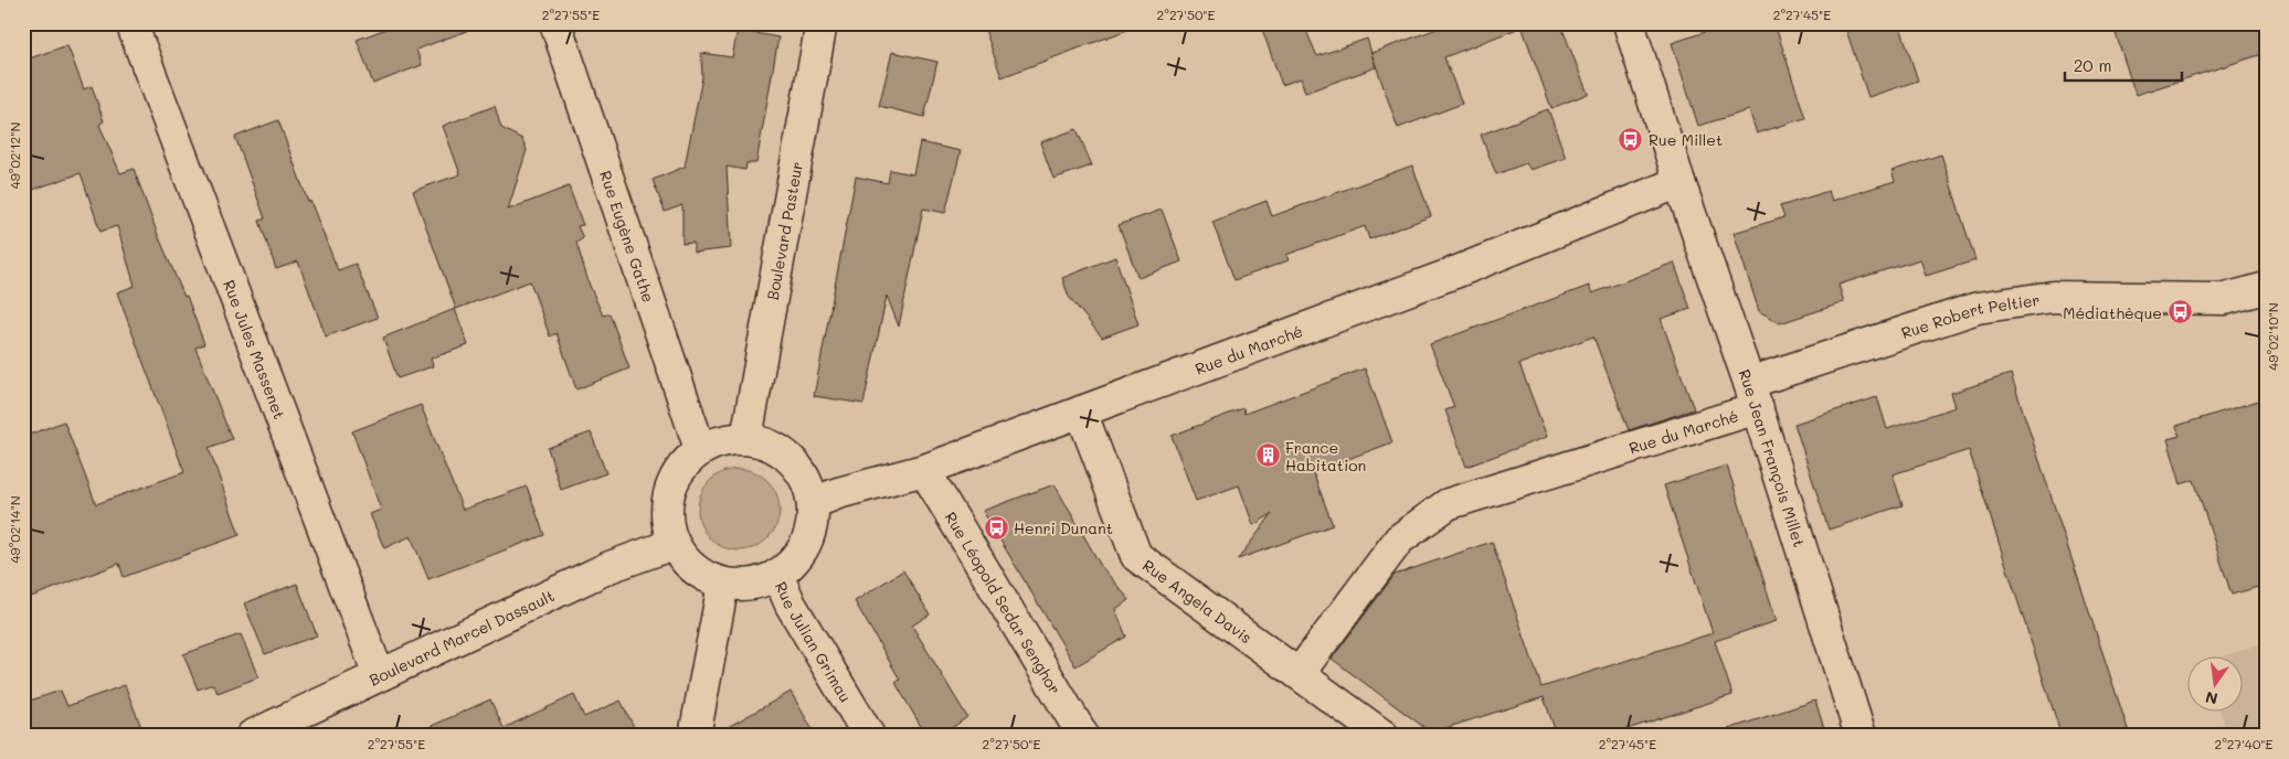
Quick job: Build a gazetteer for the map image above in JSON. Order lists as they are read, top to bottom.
{
  "streets": {
    "street": [
      "Boulevard Pasteur",
      "Rue Eugène Gathe",
      "Rue Robert Peltier",
      "Rue Jules Massenet",
      "Rue du Marché",
      "Rue Jean François Millet",
      "Rue Angela Davis",
      "Rue Léopold Sedar Senghor",
      "Boulevard Marcel Dassault",
      "Rue Julian Grimau"
    ]
  },
  "crossings": [
    ["Boulevard Pasteur", "Rue Eugène Gathe"],
    ["Boulevard Pasteur", "Rue du Marché"],
    ["Boulevard Pasteur", "Boulevard Marcel Dassault"],
    ["Boulevard Pasteur", "Rue Julian Grimau"],
    ["Rue Eugène Gathe", "Rue du Marché"],
    ["Rue Eugène Gathe", "Boulevard Marcel Dassault"],
    ["Rue Eugène Gathe", "Rue Julian Grimau"],
    ["Rue Robert Peltier", "Rue du Marché"],
    ["Rue Robert Peltier", "Rue Jean François Millet"],
    ["Rue Jules Massenet", "Boulevard Marcel Dassault"],
    ["Rue du Marché", "Rue Jean François Millet"],
    ["Rue du Marché", "Rue Angela Davis"],
    ["Rue du Marché", "Rue Léopold Sedar Senghor"],
    ["Rue du Marché", "Boulevard Marcel Dassault"],
    ["Rue du Marché", "Rue Julian Grimau"],
    ["Boulevard Marcel Dassault", "Rue Julian Grimau"]
  ],
  "places": {
    "bus stop": ["Rue Millet", "Médiathèque", "Henri Dunant"],
    "building": ["France Habitation"]
  },
  "scale_bar": "20 m",
  "north": "bottom",
  "coordinates": [
    "2°27'55\"E",
    "2°27'50\"E",
    "2°27'45\"E",
    "49°02'12\"N",
    "49°02'10\"N",
    "49°02'14\"N",
    "2°27'40\"E"
  ]
}
